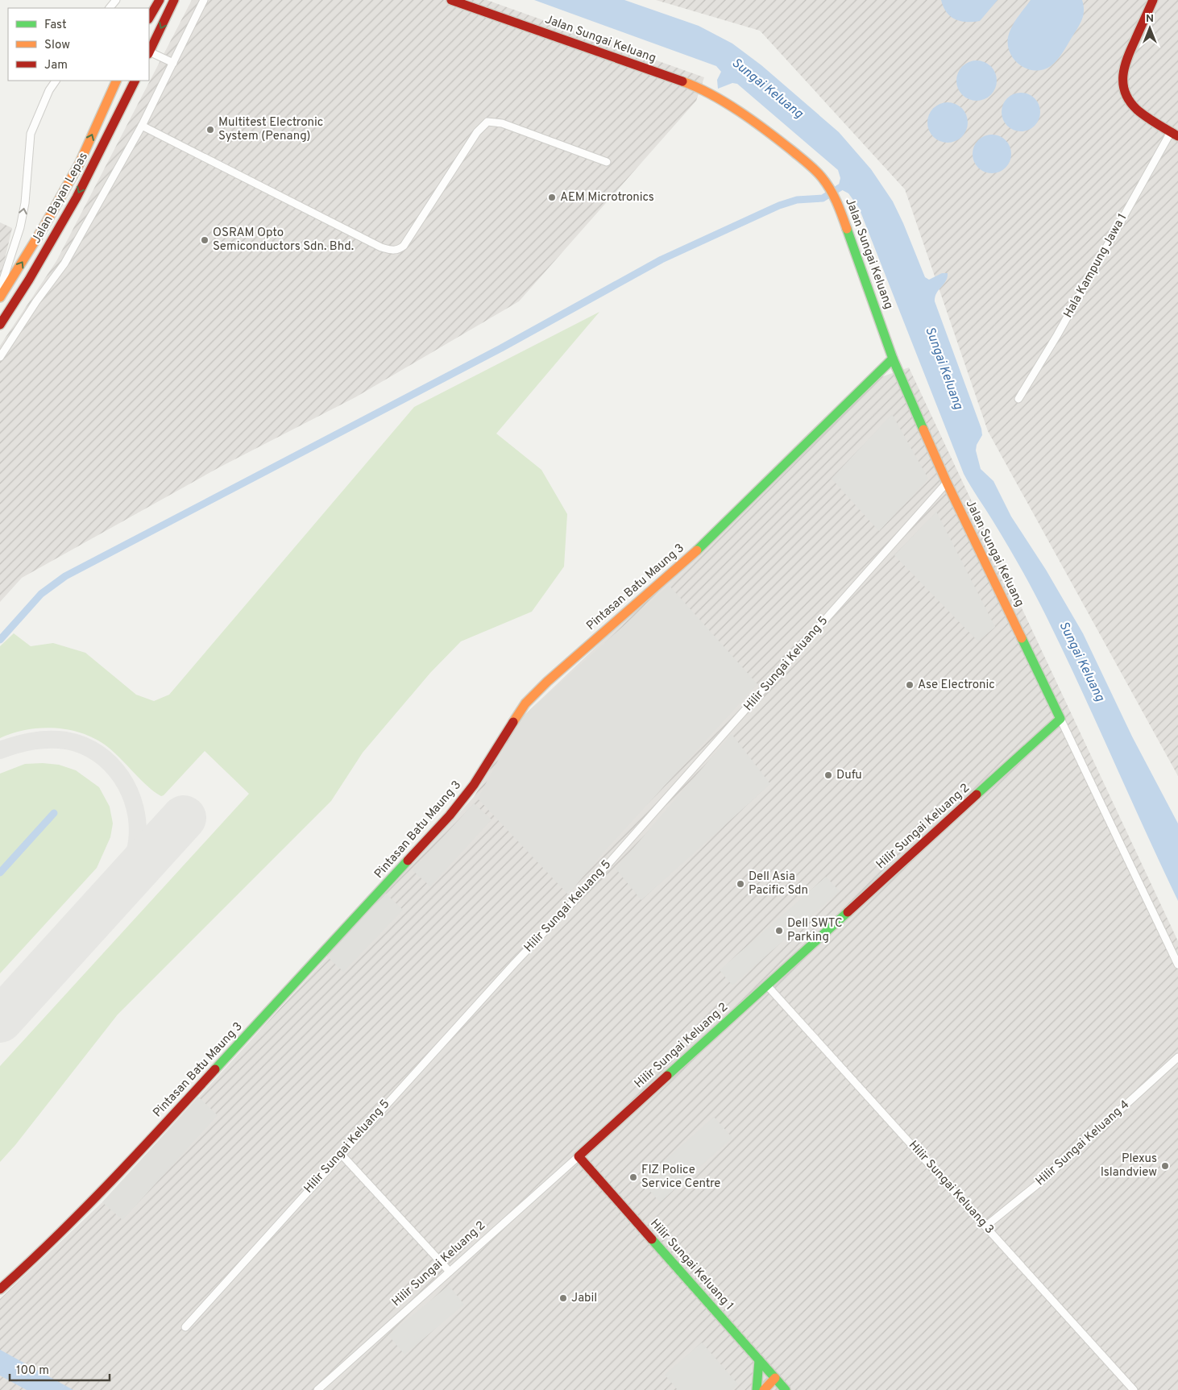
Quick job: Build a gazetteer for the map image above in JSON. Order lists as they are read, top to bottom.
{
  "streets": {
    "main road": [
      "Jalan Sungai Keluang",
      "Jalan Bayan Lepas",
      "Pintasan Batu Maung 3",
      "Hilir Sungai Keluang 2",
      "Hilir Sungai Keluang 1"
    ],
    "street": [
      "Hala Kampung Jawa 1",
      "Hilir Sungai Keluang 5",
      "Hilir Sungai Keluang 4",
      "Hilir Sungai Keluang 3"
    ]
  },
  "crossings": [
    ["Jalan Sungai Keluang", "Pintasan Batu Maung 3"],
    ["Jalan Sungai Keluang", "Hilir Sungai Keluang 5"],
    ["Jalan Sungai Keluang", "Hilir Sungai Keluang 2"],
    ["Hilir Sungai Keluang 2", "Hilir Sungai Keluang 3"],
    ["Hilir Sungai Keluang 2", "Hilir Sungai Keluang 1"],
    ["Hilir Sungai Keluang 4", "Hilir Sungai Keluang 3"]
  ],
  "water": ["Sungai Keluang"],
  "places": [
    "Multitest Electronic System (Penang)",
    "AEM Microtronics",
    "OSRAM Opto Semiconductors Sdn. Bhd.",
    "Ase Electronic",
    "Dufu",
    "Dell Asia Pacific Sdn",
    "Dell SWTC Parking",
    "Plexus Islandview",
    "FIZ Police Service Centre",
    "Jabil"
  ],
  "legend": ["Fast", "Slow", "Jam"],
  "scale_bar": "100 m",
  "north": "top"
}
